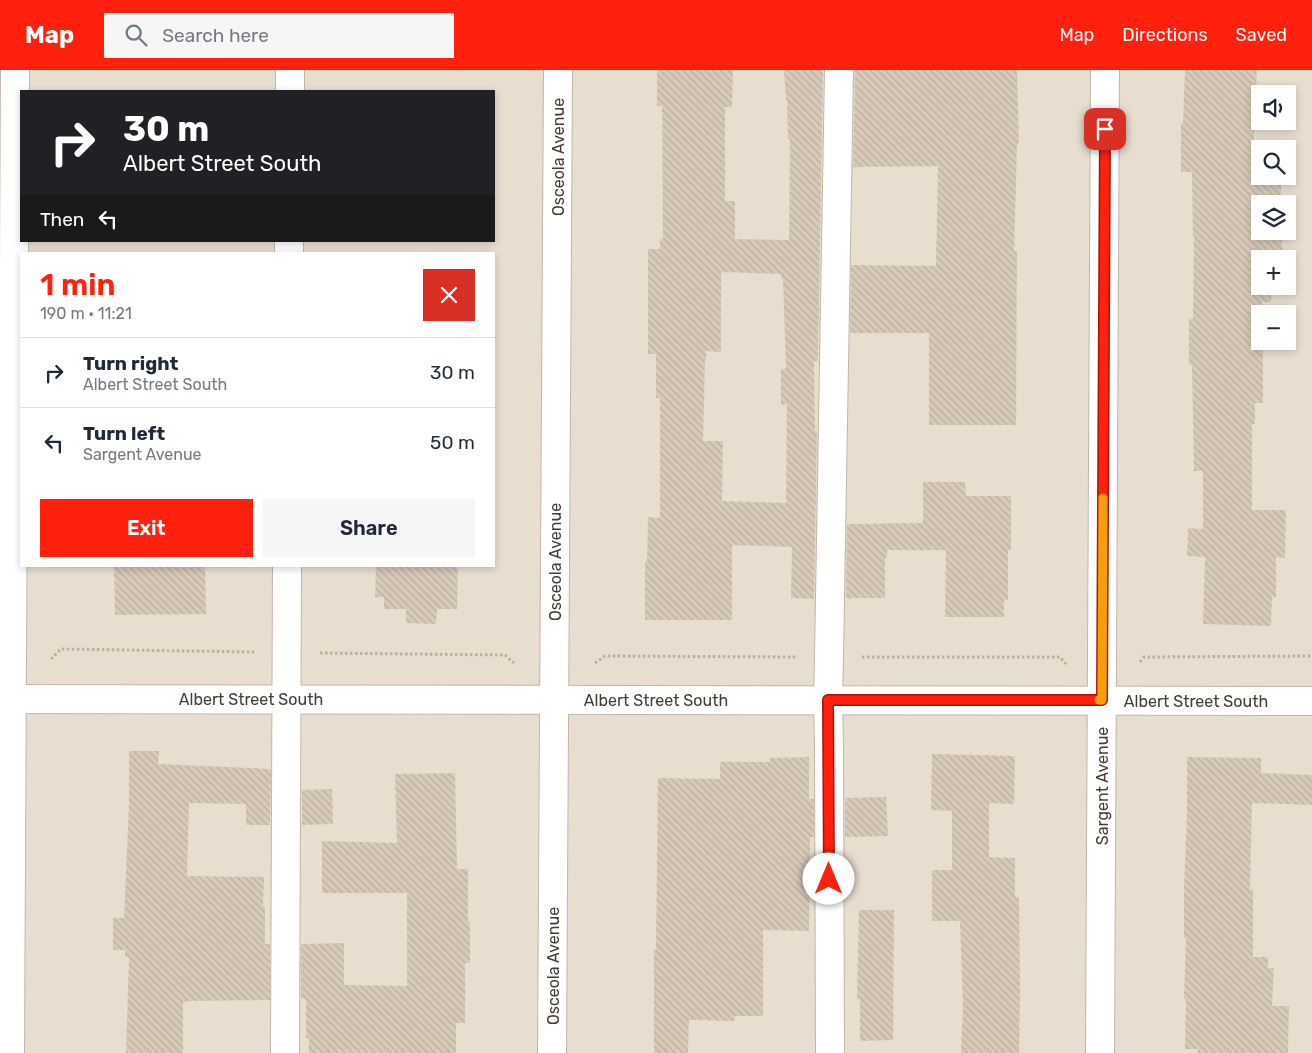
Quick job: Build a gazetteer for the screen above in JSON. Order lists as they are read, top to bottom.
{
  "streets": {
    "street": ["Osceola Avenue", "Albert Street South", "Sargent Avenue"]
  },
  "crossings": [
    ["Osceola Avenue", "Albert Street South"],
    ["Albert Street South", "Sargent Avenue"]
  ],
  "page": {
    "header": "Map",
    "search": "Search here",
    "nav": ["Map", "Directions", "Saved"],
    "map_buttons": ["+", "−"],
    "turn": ["30 m", "Albert Street South"],
    "then": "Then",
    "heading": ["1 min", "190 m · 11:21"],
    "list": [
      {
        "name": "Turn right",
        "note": "Albert Street South",
        "value": "30 m"
      },
      {
        "name": "Turn left",
        "note": "Sargent Avenue",
        "value": "50 m"
      }
    ],
    "buttons": ["Exit", "Share"]
  }
}
